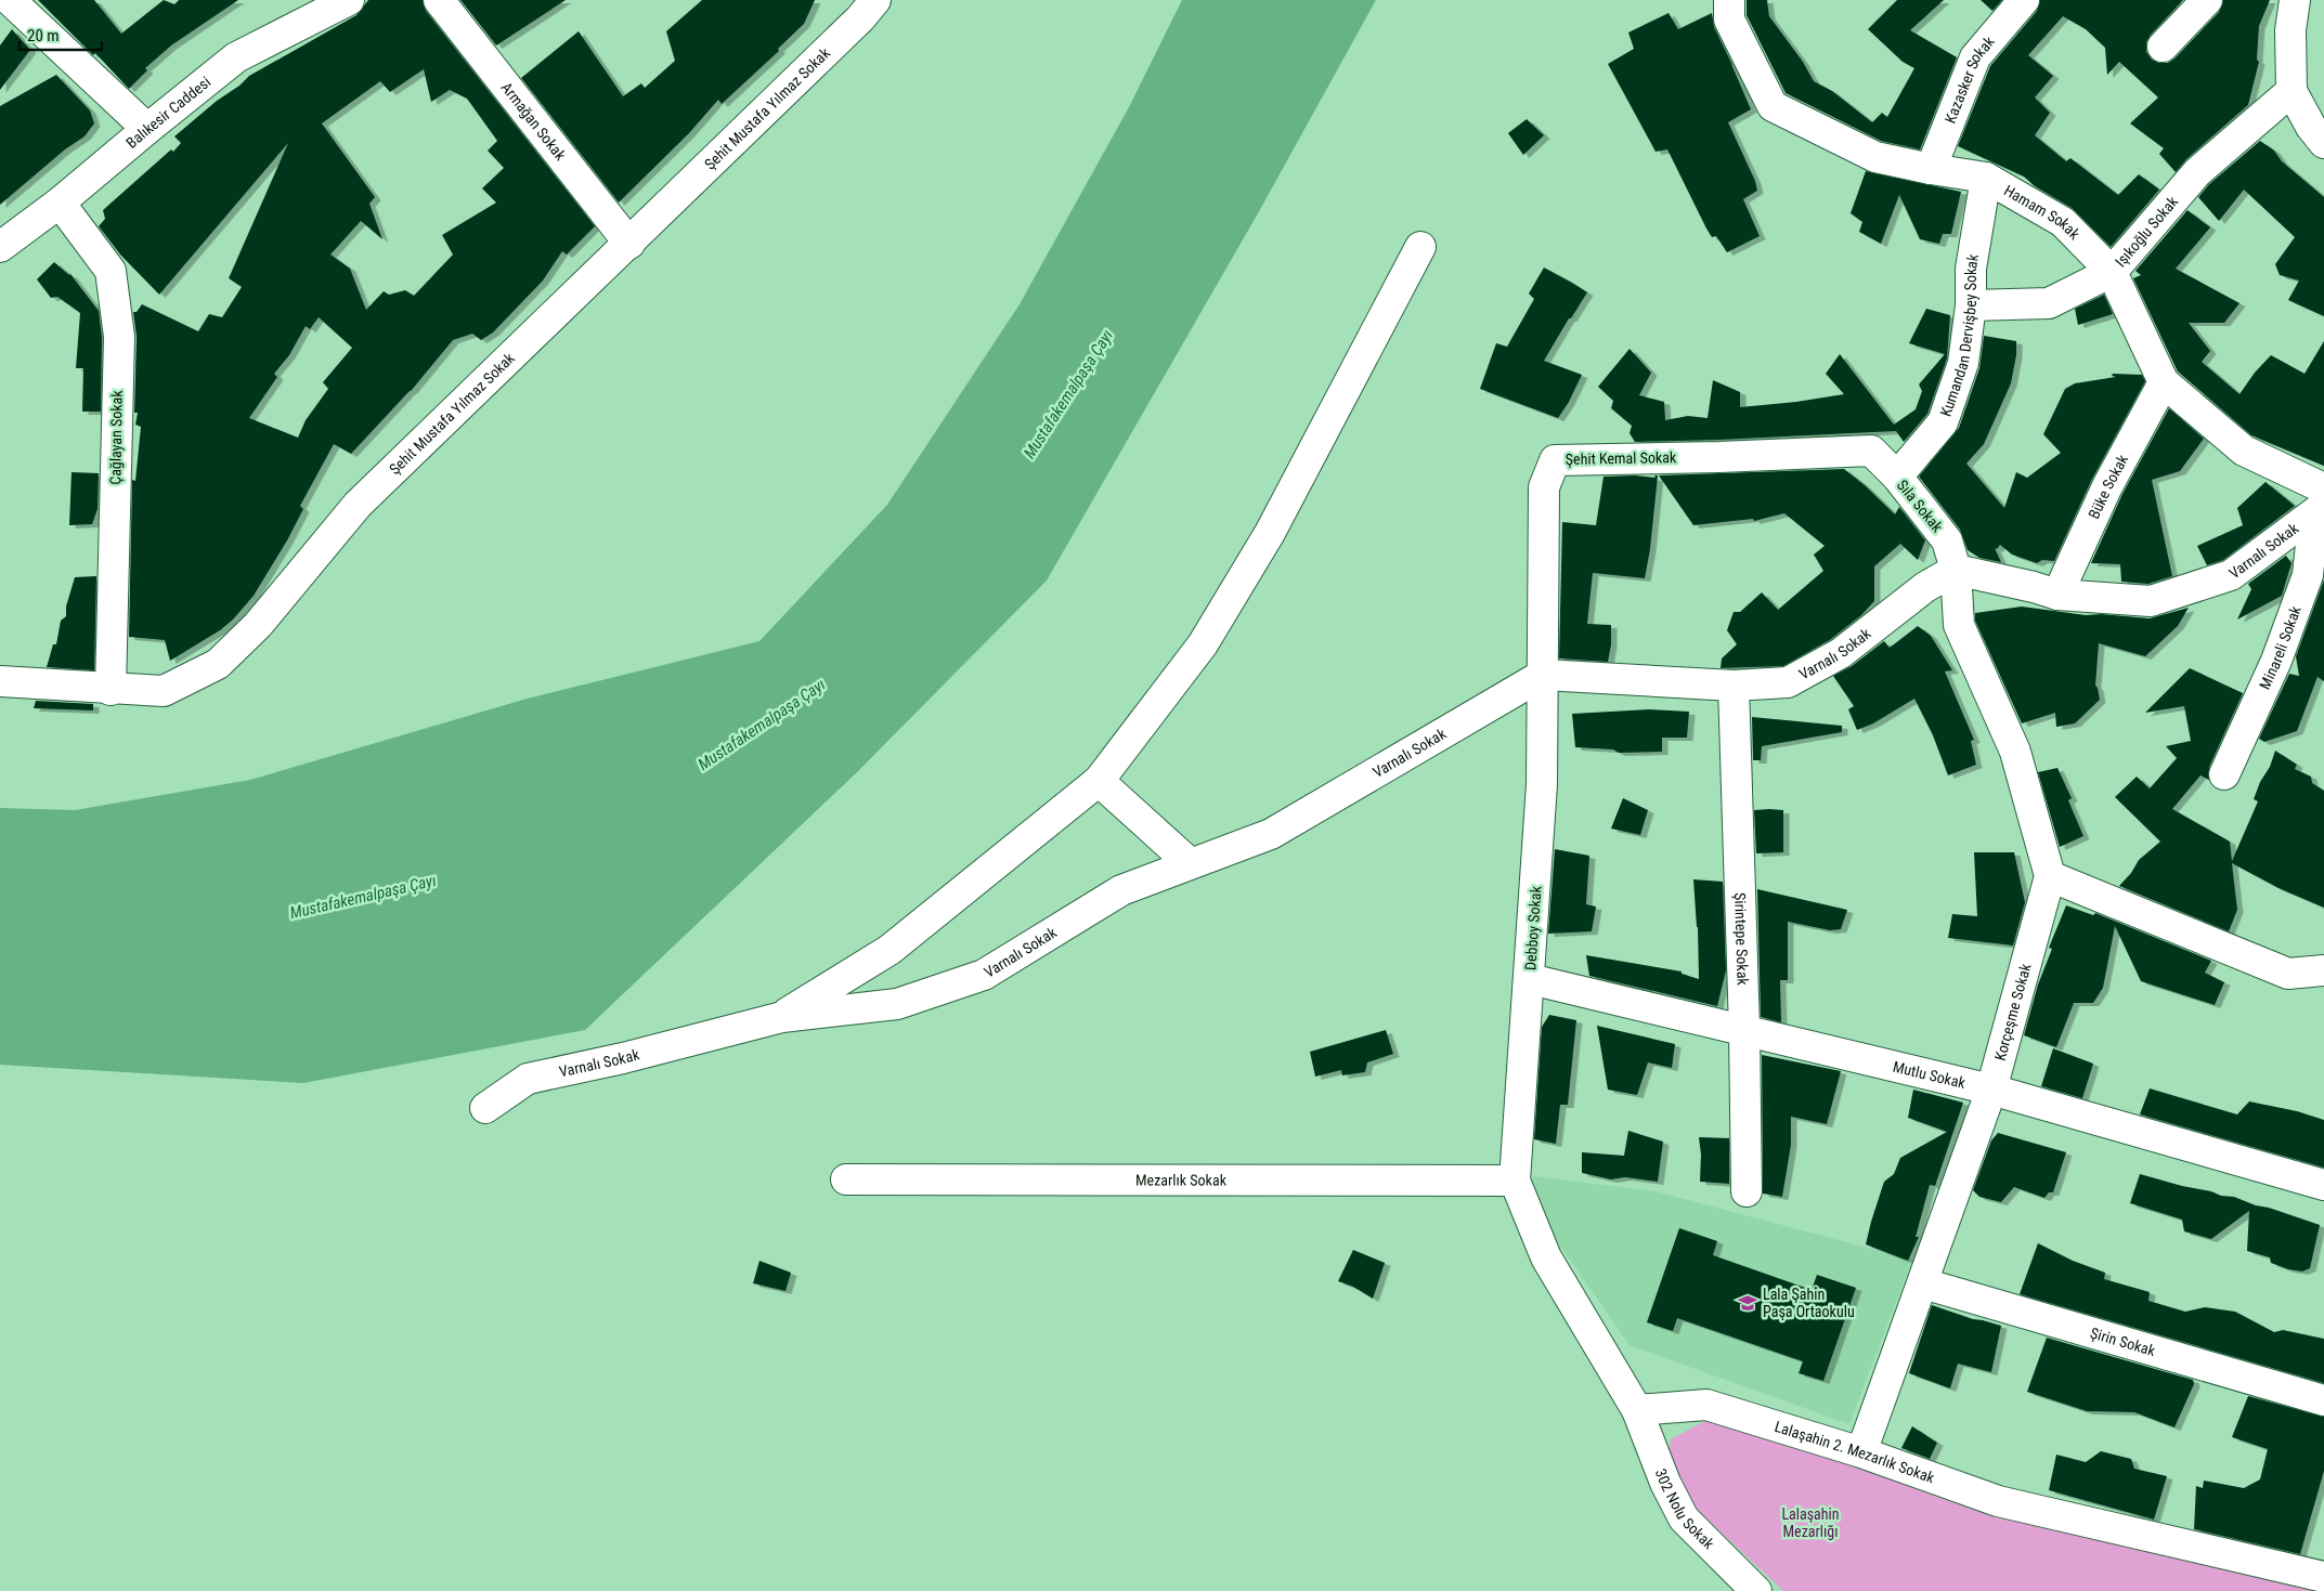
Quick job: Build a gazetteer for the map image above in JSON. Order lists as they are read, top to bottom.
{
  "streets": {
    "street": [
      "Kazasker Sokak",
      "Şehit Mustafa Yılmaz Sokak",
      "Balıkesir Caddesi",
      "Armağan Sokak",
      "Hamam Sokak",
      "Işıkoğlu Sokak",
      "Kumandan Dervişbey Sokak",
      "Çağlayan Sokak",
      "Şehit Kemal Sokak",
      "Büke Sokak",
      "Sıla Sokak",
      "Varnalı Sokak",
      "Minareli Sokak",
      "Debboy Sokak",
      "Şirintepe Sokak",
      "Korçeşme Sokak",
      "Mutlu Sokak",
      "Mezarlık Sokak",
      "Şirin Sokak",
      "Lalaşahin 2. Mezarlık Sokak",
      "302 Nolu Sokak"
    ]
  },
  "crossings": [
    ["Kazasker Sokak", "Hamam Sokak"],
    ["Şehit Mustafa Yılmaz Sokak", "Armağan Sokak"],
    ["Şehit Mustafa Yılmaz Sokak", "Çağlayan Sokak"],
    ["Balıkesir Caddesi", "Çağlayan Sokak"],
    ["Hamam Sokak", "Işıkoğlu Sokak"],
    ["Hamam Sokak", "Kumandan Dervişbey Sokak"],
    ["Hamam Sokak", "Büke Sokak"],
    ["Hamam Sokak", "Varnalı Sokak"],
    ["Hamam Sokak", "Minareli Sokak"],
    ["Işıkoğlu Sokak", "Kumandan Dervişbey Sokak"],
    ["Kumandan Dervişbey Sokak", "Sıla Sokak"],
    ["Şehit Kemal Sokak", "Sıla Sokak"],
    ["Şehit Kemal Sokak", "Varnalı Sokak"],
    ["Şehit Kemal Sokak", "Debboy Sokak"],
    ["Büke Sokak", "Varnalı Sokak"],
    ["Sıla Sokak", "Varnalı Sokak"],
    ["Varnalı Sokak", "Minareli Sokak"],
    ["Varnalı Sokak", "Debboy Sokak"],
    ["Varnalı Sokak", "Şirintepe Sokak"],
    ["Debboy Sokak", "Mutlu Sokak"],
    ["Debboy Sokak", "Mezarlık Sokak"],
    ["Şirintepe Sokak", "Mutlu Sokak"],
    ["Korçeşme Sokak", "Mutlu Sokak"],
    ["Korçeşme Sokak", "Şirin Sokak"],
    ["Korçeşme Sokak", "Lalaşahin 2. Mezarlık Sokak"],
    ["Lalaşahin 2. Mezarlık Sokak", "302 Nolu Sokak"]
  ],
  "water": ["Mustafakemalpaşa Çayı"],
  "parks": ["Lalaşahin Mezarlığı"],
  "places": {
    "school or university": ["Lala Şahin Paşa Ortaokulu"]
  },
  "scale_bar": "20 m"
}
